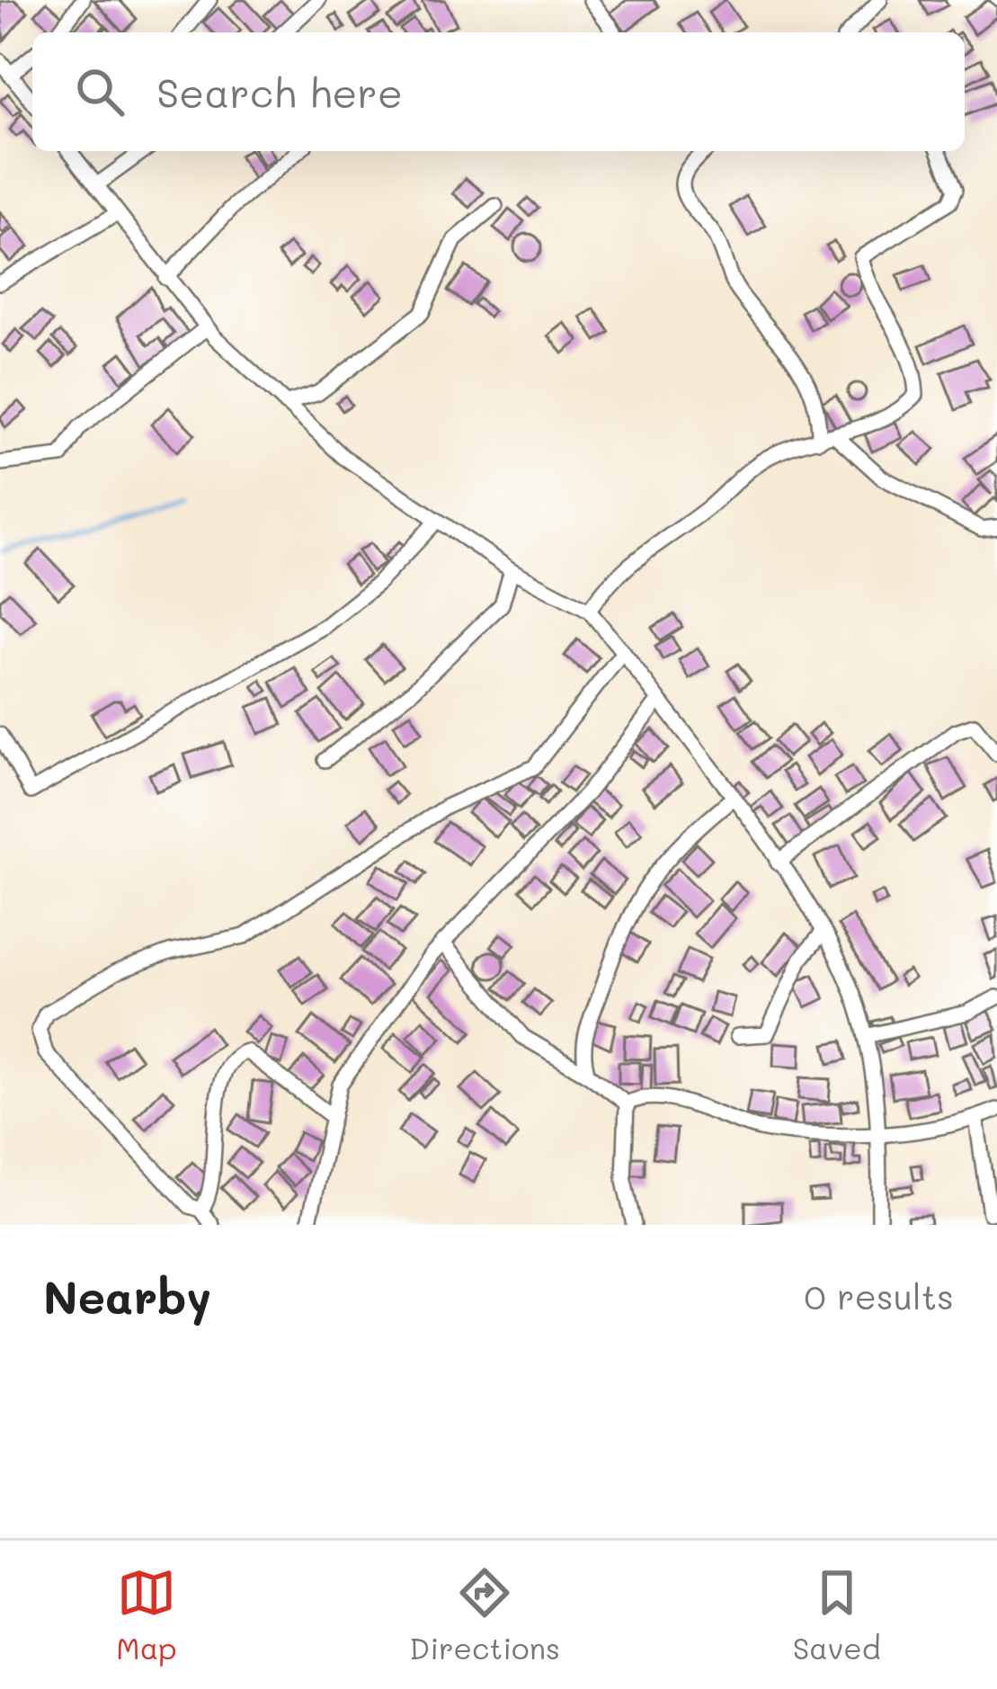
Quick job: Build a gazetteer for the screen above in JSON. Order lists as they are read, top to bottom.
{
  "page": {
    "search": "Search here",
    "heading": ["Nearby", "0 results"],
    "nav": ["Map", "Directions", "Saved"]
  }
}
